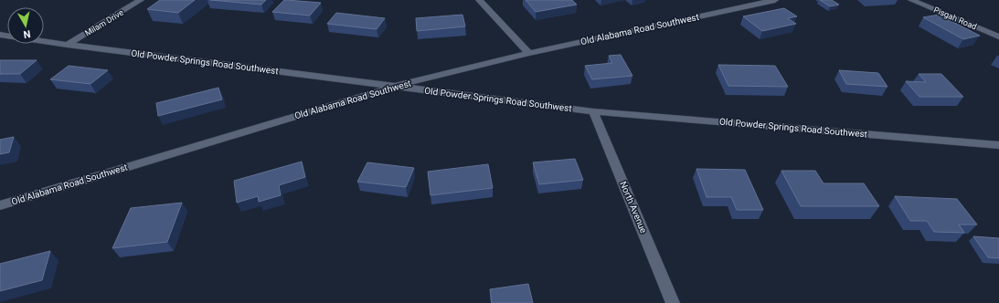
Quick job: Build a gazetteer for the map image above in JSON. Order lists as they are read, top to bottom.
{
  "streets": {
    "street": [
      "Pisgah Road",
      "Milam Drive",
      "Old Alabama Road Southwest",
      "Old Powder Springs Road Southwest",
      "North Avenue"
    ]
  },
  "crossings": [
    ["Milam Drive", "Old Powder Springs Road Southwest"],
    ["Old Alabama Road Southwest", "Old Powder Springs Road Southwest"],
    ["Old Powder Springs Road Southwest", "North Avenue"]
  ],
  "north": "bottom"
}
